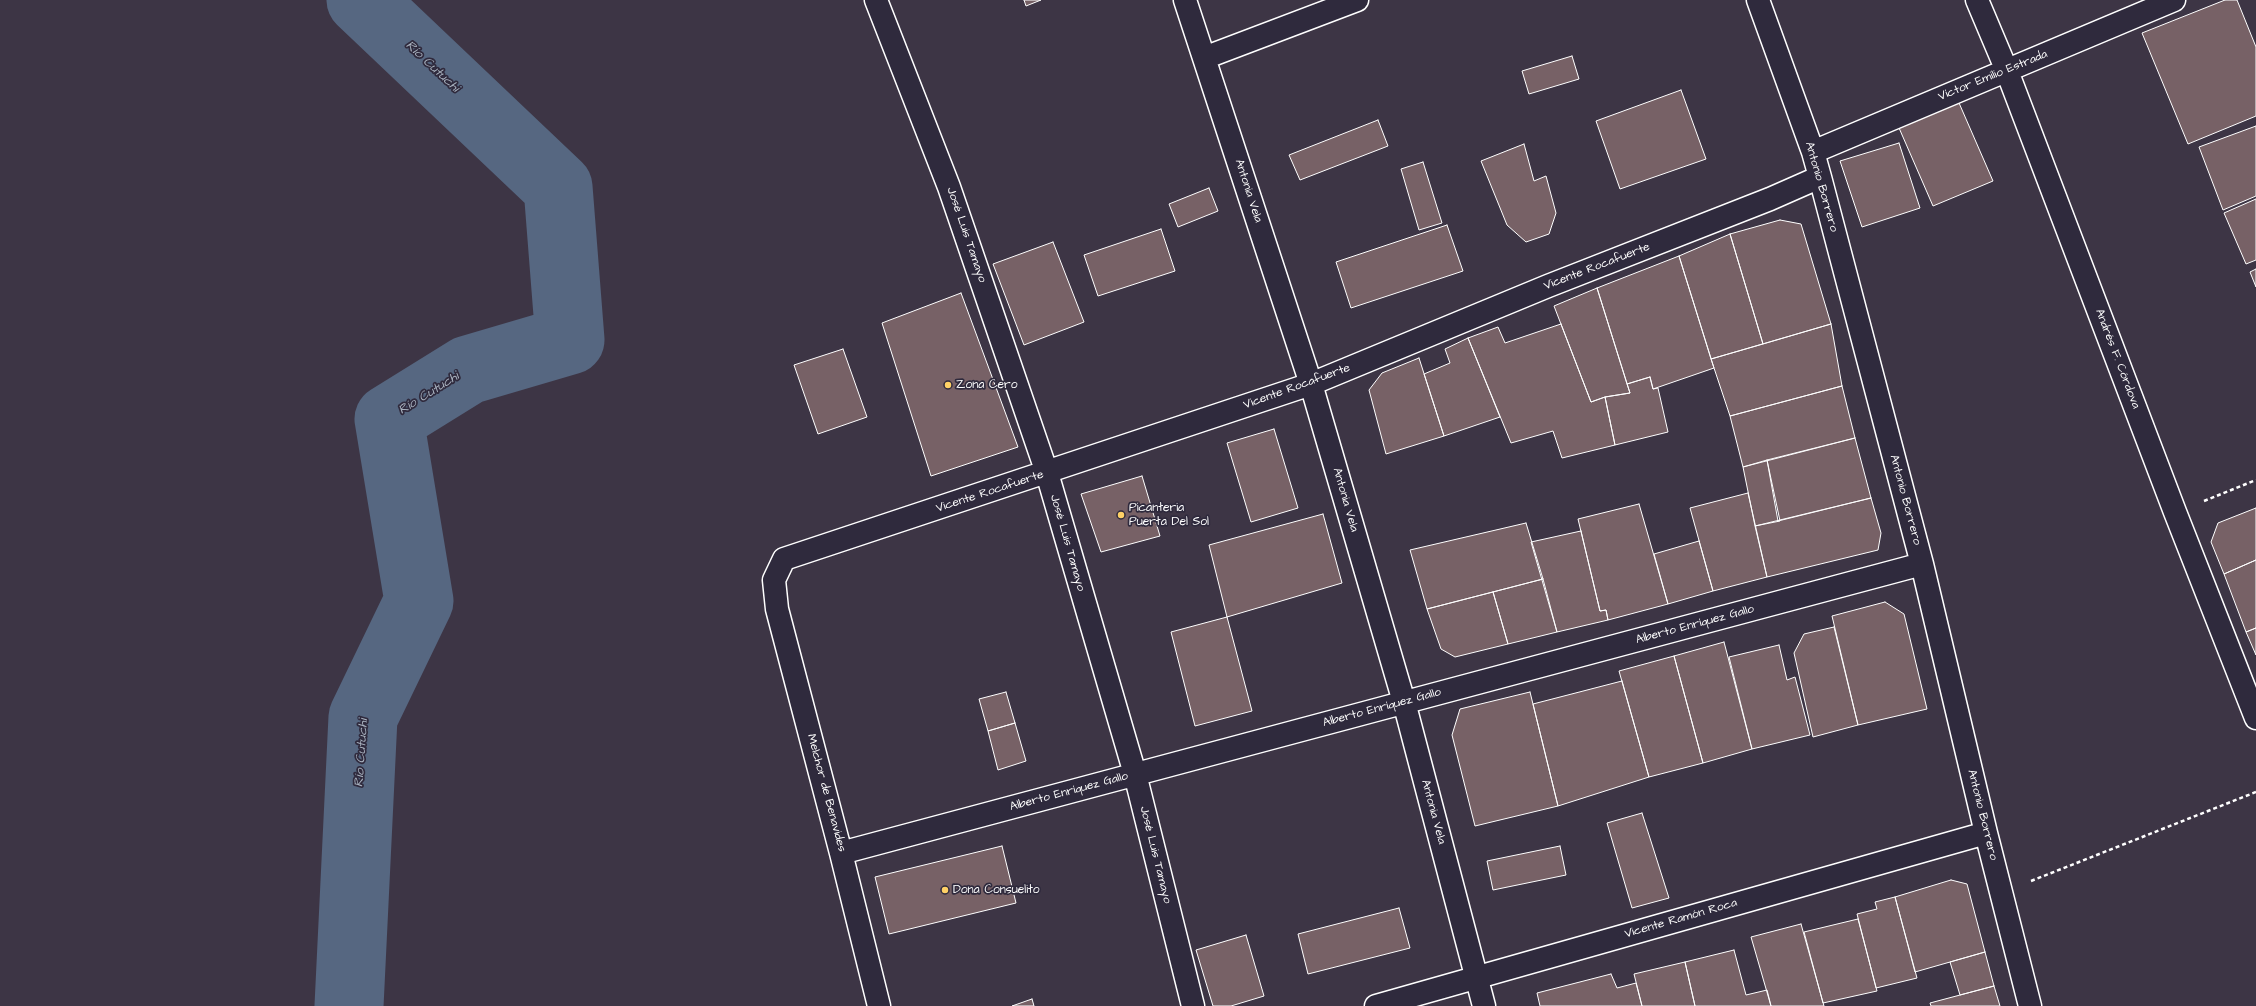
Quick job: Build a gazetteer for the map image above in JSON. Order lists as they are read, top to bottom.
{
  "streets": {
    "street": [
      "Víctor Emilio Estrada",
      "Antonio Borrero",
      "Antonia Vela",
      "José Luis Tamayo",
      "Vicente Rocafuerte",
      "Andrés F. Córdova",
      "Alberto Enríquez Gallo",
      "Melchor de Benavides",
      "Vicente Ramón Roca"
    ]
  },
  "crossings": [
    ["Víctor Emilio Estrada", "Antonio Borrero"],
    ["Víctor Emilio Estrada", "Andrés F. Córdova"],
    ["Antonio Borrero", "Vicente Rocafuerte"],
    ["Antonio Borrero", "Alberto Enríquez Gallo"],
    ["Antonio Borrero", "Vicente Ramón Roca"],
    ["Antonia Vela", "Vicente Rocafuerte"],
    ["Antonia Vela", "Alberto Enríquez Gallo"],
    ["Antonia Vela", "Vicente Ramón Roca"],
    ["José Luis Tamayo", "Vicente Rocafuerte"],
    ["José Luis Tamayo", "Alberto Enríquez Gallo"],
    ["Vicente Rocafuerte", "Melchor de Benavides"],
    ["Alberto Enríquez Gallo", "Melchor de Benavides"]
  ],
  "water": ["Río Cutuchi"],
  "places": ["Zona Cero", "Picanteria Puerta Del Sol", "Dona Consuelito"]
}
